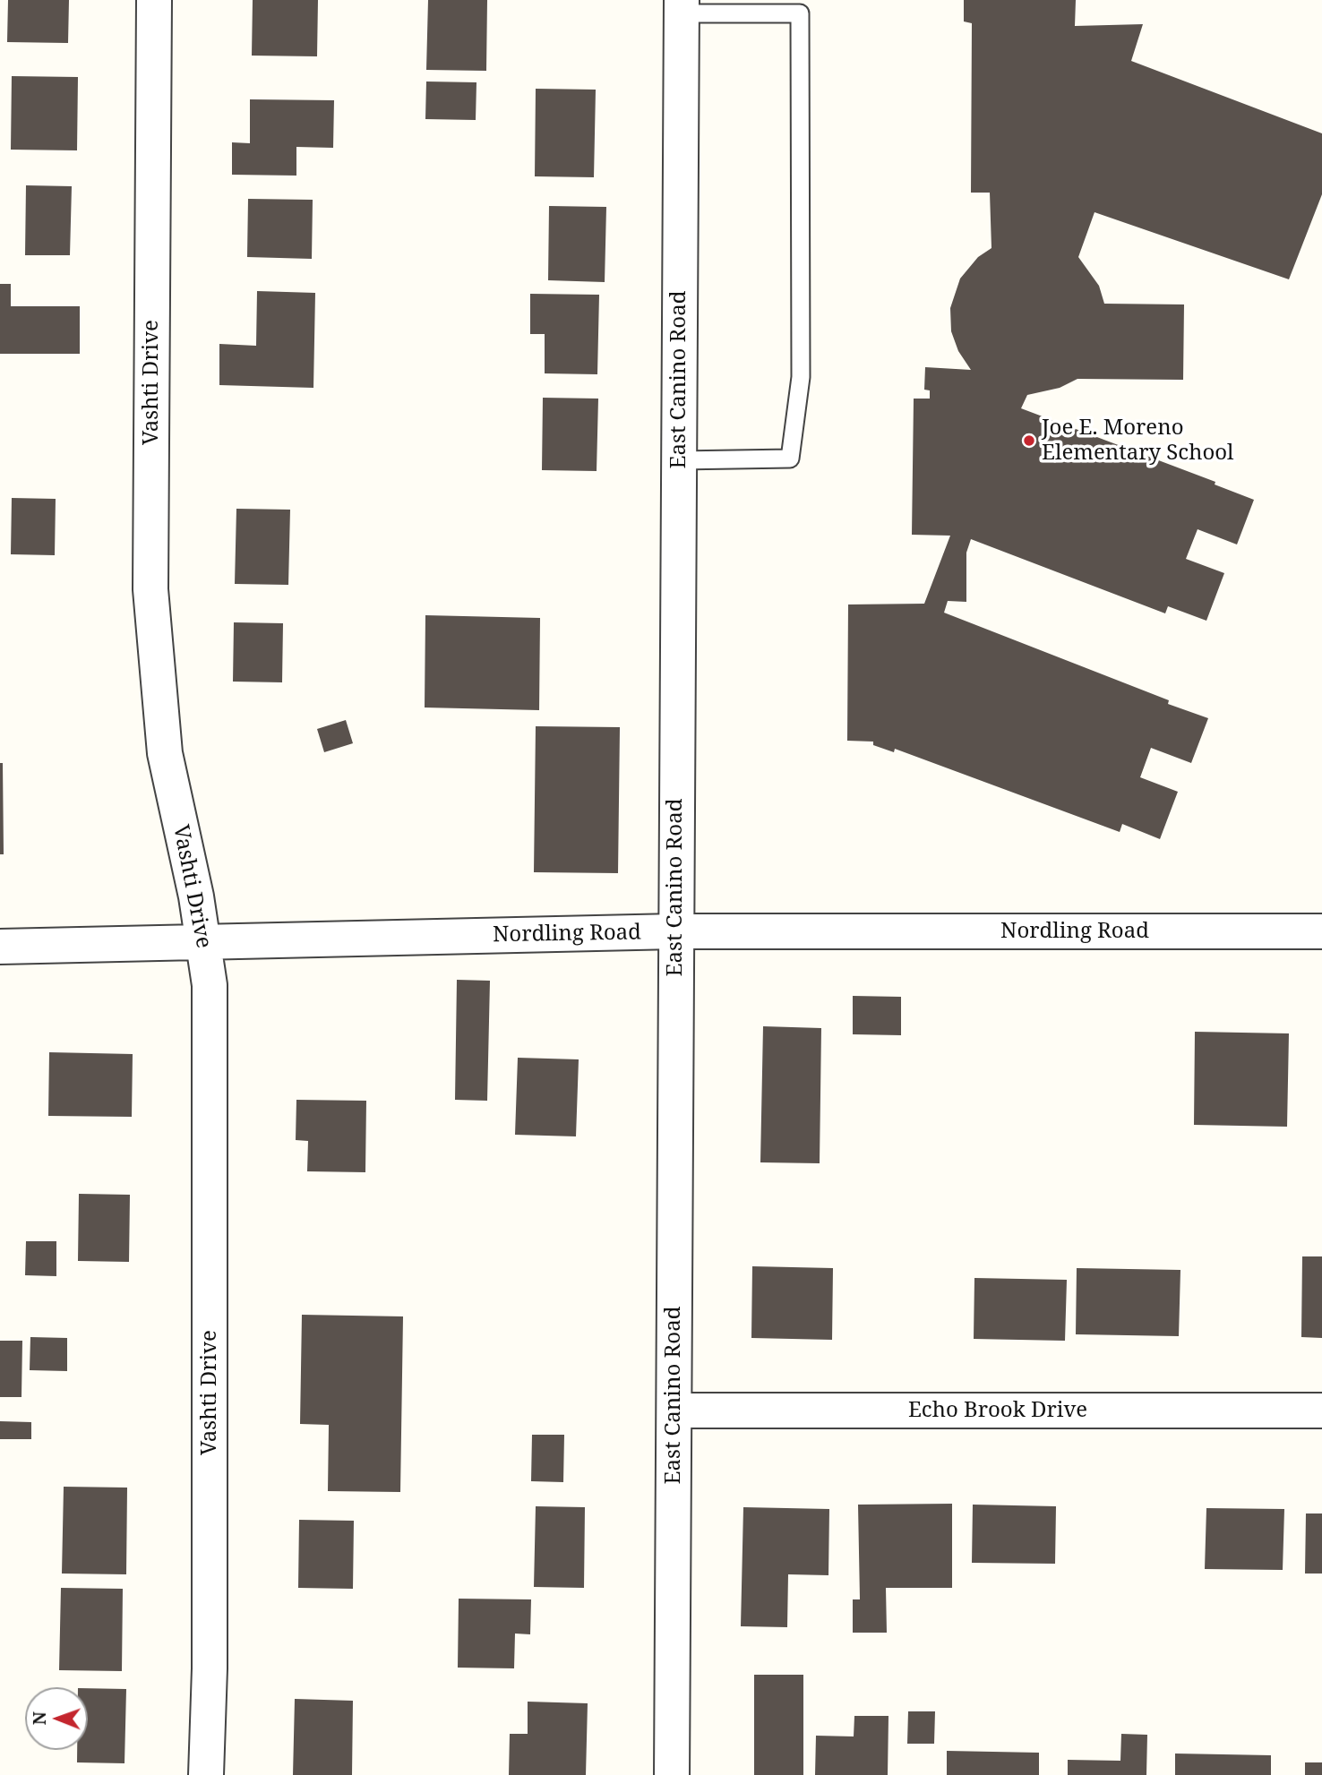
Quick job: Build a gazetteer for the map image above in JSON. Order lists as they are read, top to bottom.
{
  "streets": {
    "street": [
      "East Canino Road",
      "Vashti Drive",
      "Nordling Road",
      "Echo Brook Drive"
    ]
  },
  "crossings": [
    ["East Canino Road", "Nordling Road"],
    ["East Canino Road", "Echo Brook Drive"],
    ["Vashti Drive", "Nordling Road"]
  ],
  "places": ["Joe E. Moreno Elementary School"],
  "north": "left"
}
